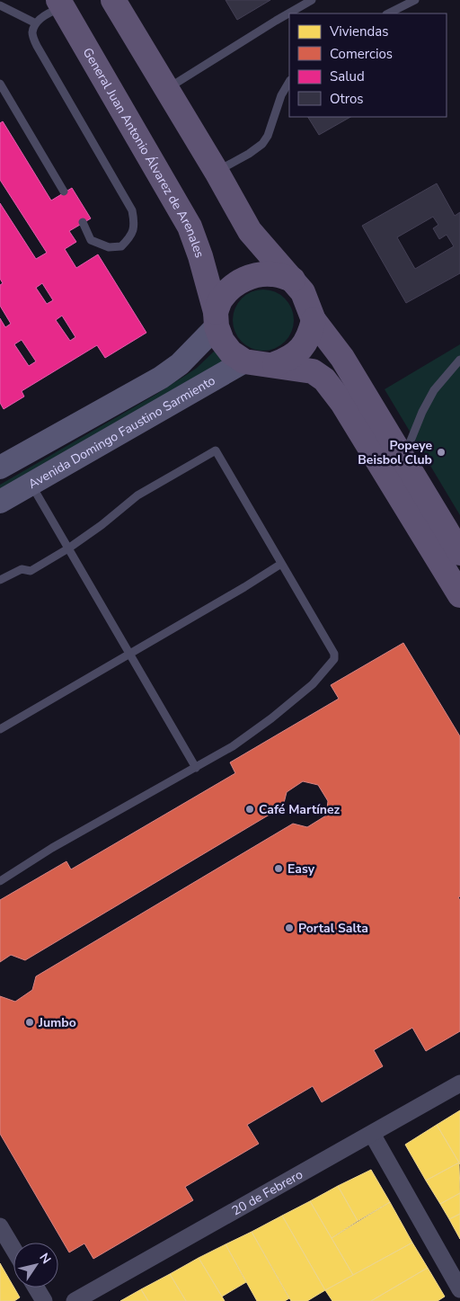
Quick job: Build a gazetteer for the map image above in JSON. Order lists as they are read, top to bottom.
{
  "streets": {
    "main road": ["General Juan Antonio Álvarez de Arenales", "Avenida Domingo Faustino Sarmiento"],
    "street": ["20 de Febrero"]
  },
  "crossings": [
    ["General Juan Antonio Álvarez de Arenales", "Avenida Domingo Faustino Sarmiento"]
  ],
  "places": [
    "Popeye Beisbol Club",
    "Café Martínez",
    "Easy",
    "Portal Salta",
    "Jumbo"
  ],
  "legend": [
    "Viviendas",
    "Comercios",
    "Salud",
    "Otros"
  ],
  "north": "top right"
}
